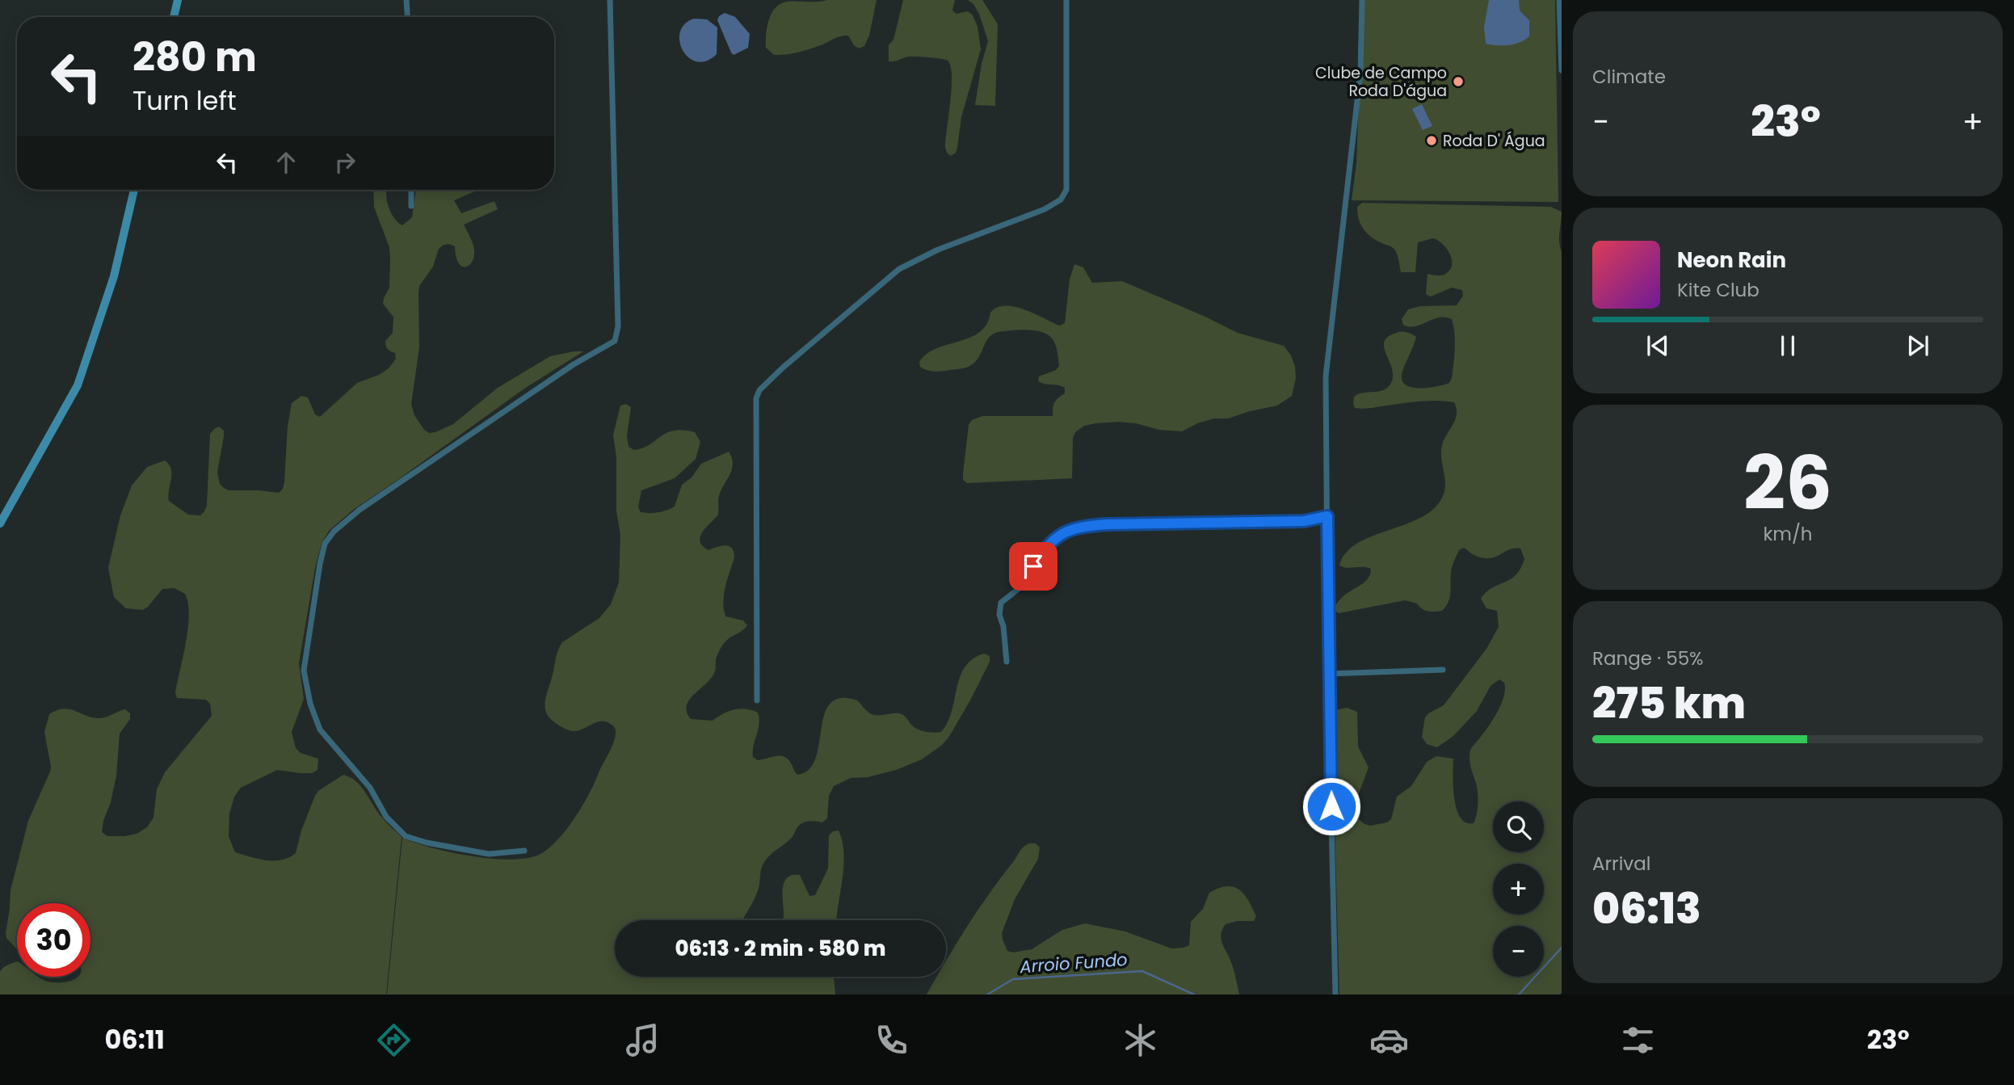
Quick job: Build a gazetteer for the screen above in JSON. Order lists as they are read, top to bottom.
{
  "water": ["Arroio Fundo"],
  "places": ["Clube de Campo Roda D'água", "Roda D' Água"],
  "page": {
    "tile": [
      "Climate",
      ["26", "km/h"],
      ["Range · 55%", "275 km"],
      ["Arrival", "06:13"]
    ],
    "turn": ["280 m", "Turn left"],
    "heat": ["−", "23°", "+"],
    "song": ["Neon Rain", "Kite Club"],
    "map_buttons": ["+", "−"],
    "limit": "30",
    "trip": "06:13 · 2 min · 580 m",
    "tabs": ["06:11", "23°"]
  }
}
